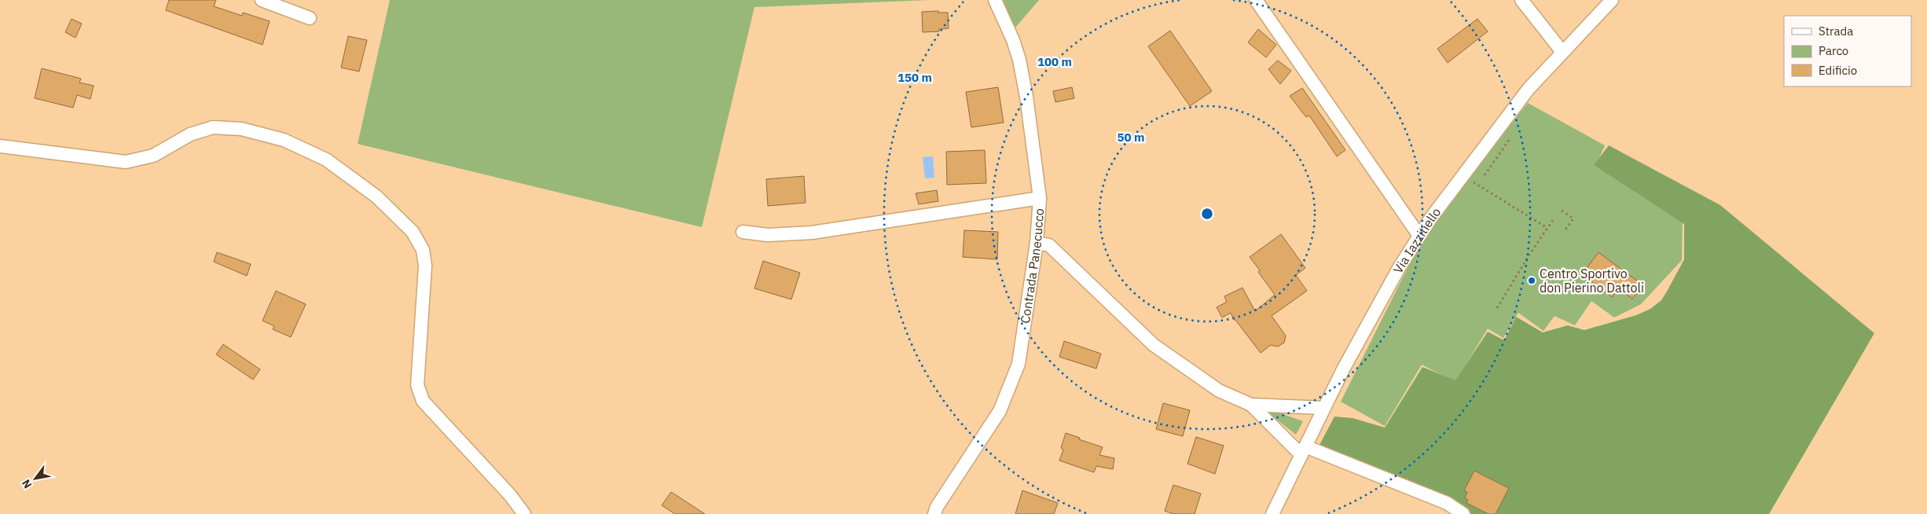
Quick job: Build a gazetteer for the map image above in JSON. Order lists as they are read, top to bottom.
{
  "streets": {
    "street": ["Via Iazzitiello", "Contrada Panecucco"]
  },
  "places": ["Centro Sportivo don Pierino Dattoli"],
  "legend": ["Strada", "Parco", "Edificio"],
  "north": "bottom left",
  "rings": ["100 m", "150 m", "50 m"]
}
